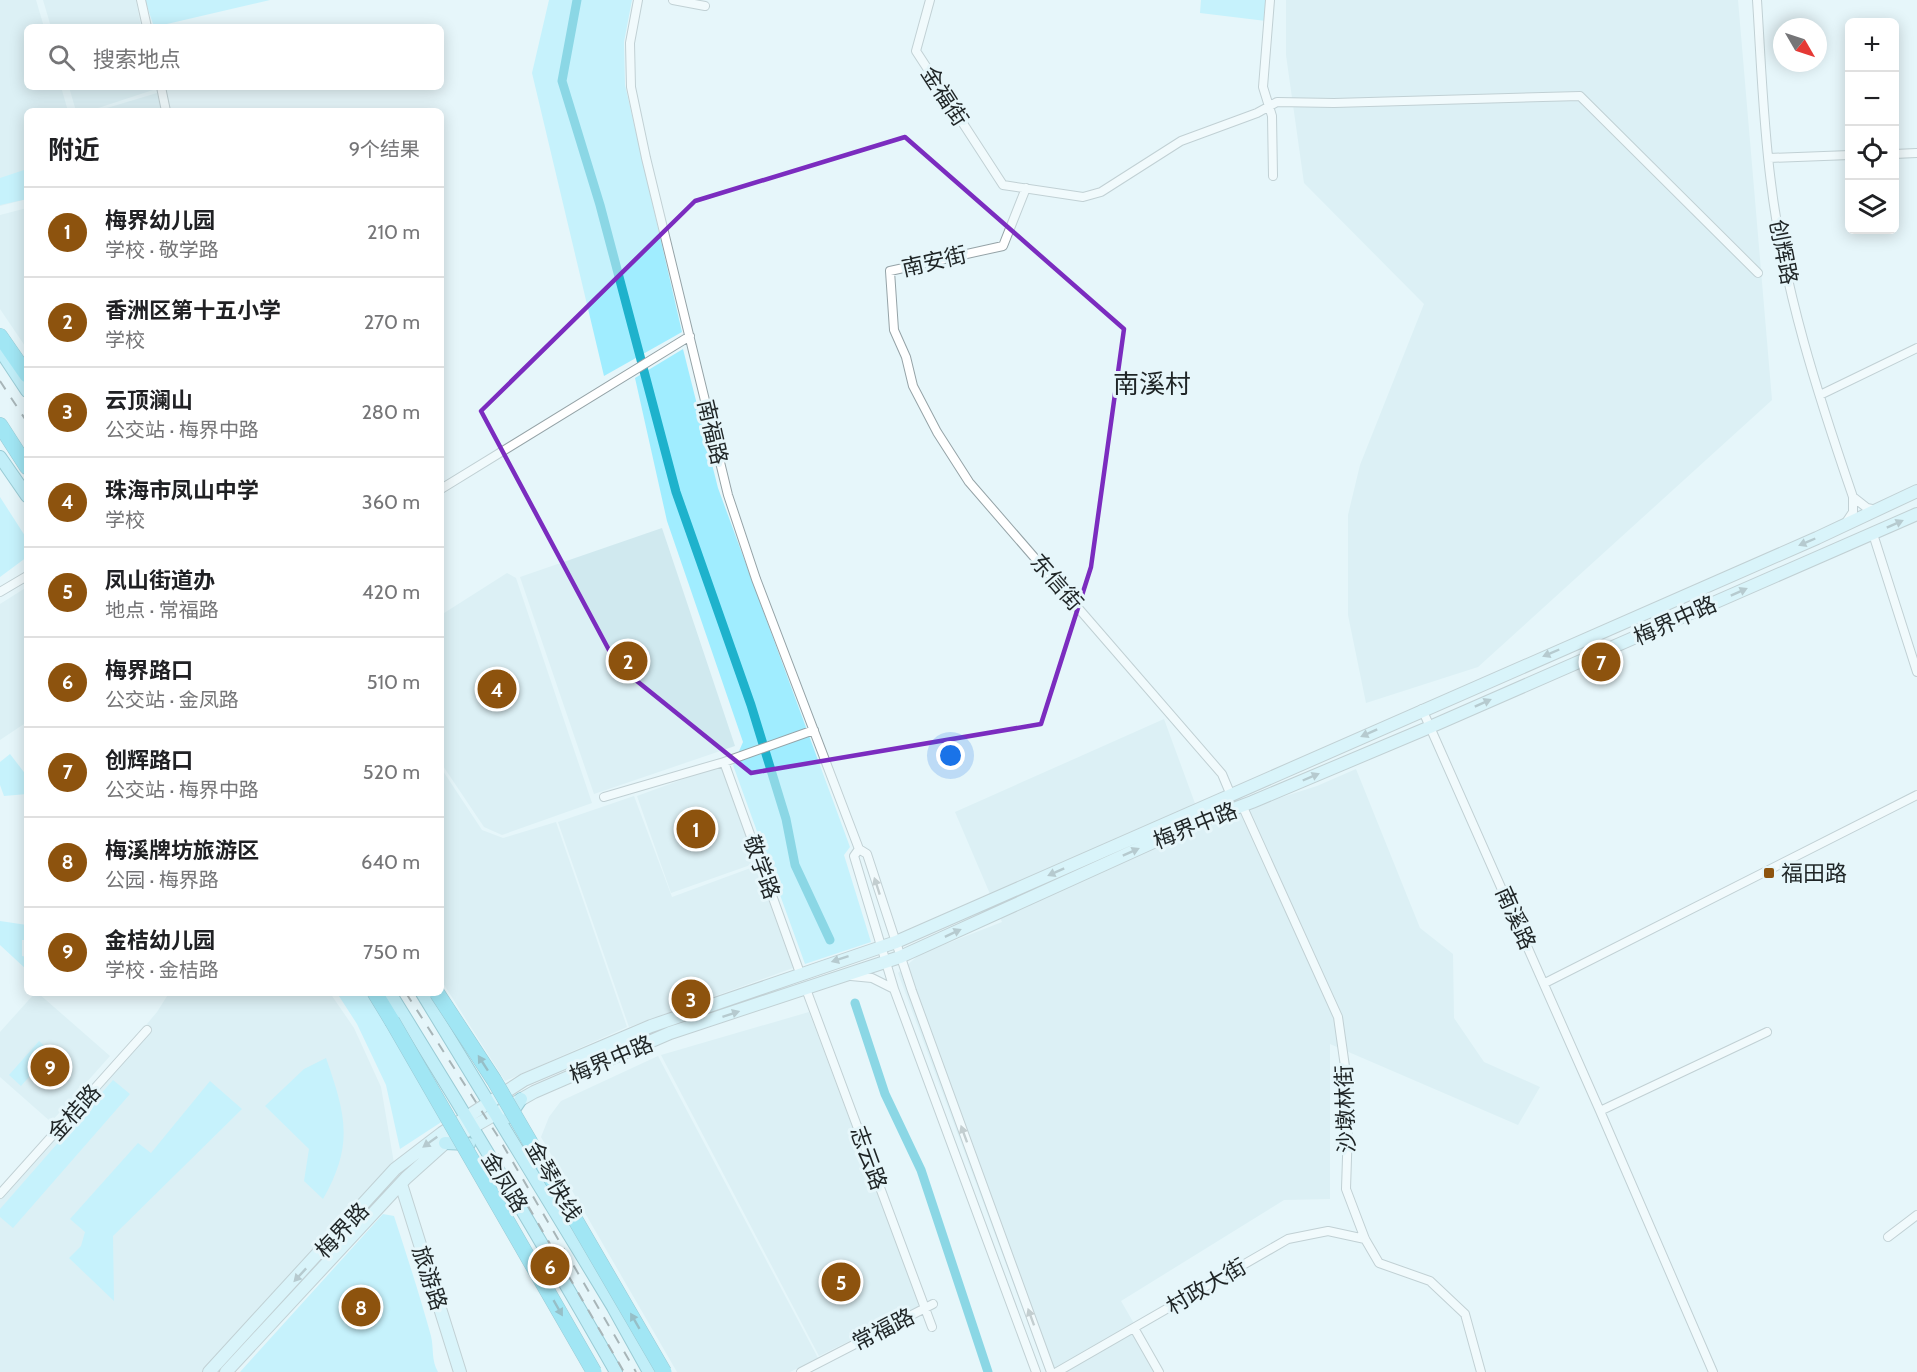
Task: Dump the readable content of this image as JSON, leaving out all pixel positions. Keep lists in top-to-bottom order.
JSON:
{
  "streets": {
    "highway": ["金琴快线"],
    "main road": [
      "梅界中路",
      "金凤路",
      "梅界路",
      "旅游路"
    ],
    "street": [
      "金福街",
      "创辉路",
      "南安街",
      "南福路",
      "东信街",
      "敬学路",
      "南溪路",
      "沙墩林街",
      "金桔路",
      "志云路",
      "村政大街",
      "常福路"
    ]
  },
  "crossings": [
    ["金福街", "南安街"],
    ["南安街", "东信街"],
    ["东信街", "梅界中路"],
    ["梅界中路", "敬学路"],
    ["梅界中路", "南溪路"],
    ["梅界中路", "沙墩林街"],
    ["梅界中路", "志云路"],
    ["梅界中路", "金凤路"],
    ["梅界中路", "梅界路"],
    ["梅界中路", "旅游路"],
    ["沙墩林街", "村政大街"],
    ["志云路", "常福路"],
    ["金凤路", "梅界路"]
  ],
  "one_way": ["梅界路"],
  "districts": ["南溪村"],
  "places": {
    "transit": ["福田路"]
  },
  "north": "bottom right",
  "page": {
    "map_buttons": ["+", "−"],
    "search": "搜索地点",
    "heading": ["附近", "9个结果"],
    "list": [
      {
        "mark": "1",
        "name": "梅界幼儿园",
        "note": "学校 · 敬学路",
        "value": "210 m"
      },
      {
        "mark": "2",
        "name": "香洲区第十五小学",
        "note": "学校",
        "value": "270 m"
      },
      {
        "mark": "3",
        "name": "云顶澜山",
        "note": "公交站 · 梅界中路",
        "value": "280 m"
      },
      {
        "mark": "4",
        "name": "珠海市凤山中学",
        "note": "学校",
        "value": "360 m"
      },
      {
        "mark": "5",
        "name": "凤山街道办",
        "note": "地点 · 常福路",
        "value": "420 m"
      },
      {
        "mark": "6",
        "name": "梅界路口",
        "note": "公交站 · 金凤路",
        "value": "510 m"
      },
      {
        "mark": "7",
        "name": "创辉路口",
        "note": "公交站 · 梅界中路",
        "value": "520 m"
      },
      {
        "mark": "8",
        "name": "梅溪牌坊旅游区",
        "note": "公园 · 梅界路",
        "value": "640 m"
      },
      {
        "mark": "9",
        "name": "金桔幼儿园",
        "note": "学校 · 金桔路",
        "value": "750 m"
      }
    ],
    "pins": [
      "2",
      "7",
      "4",
      "1",
      "3",
      "9",
      "6",
      "5",
      "8"
    ]
  }
}
